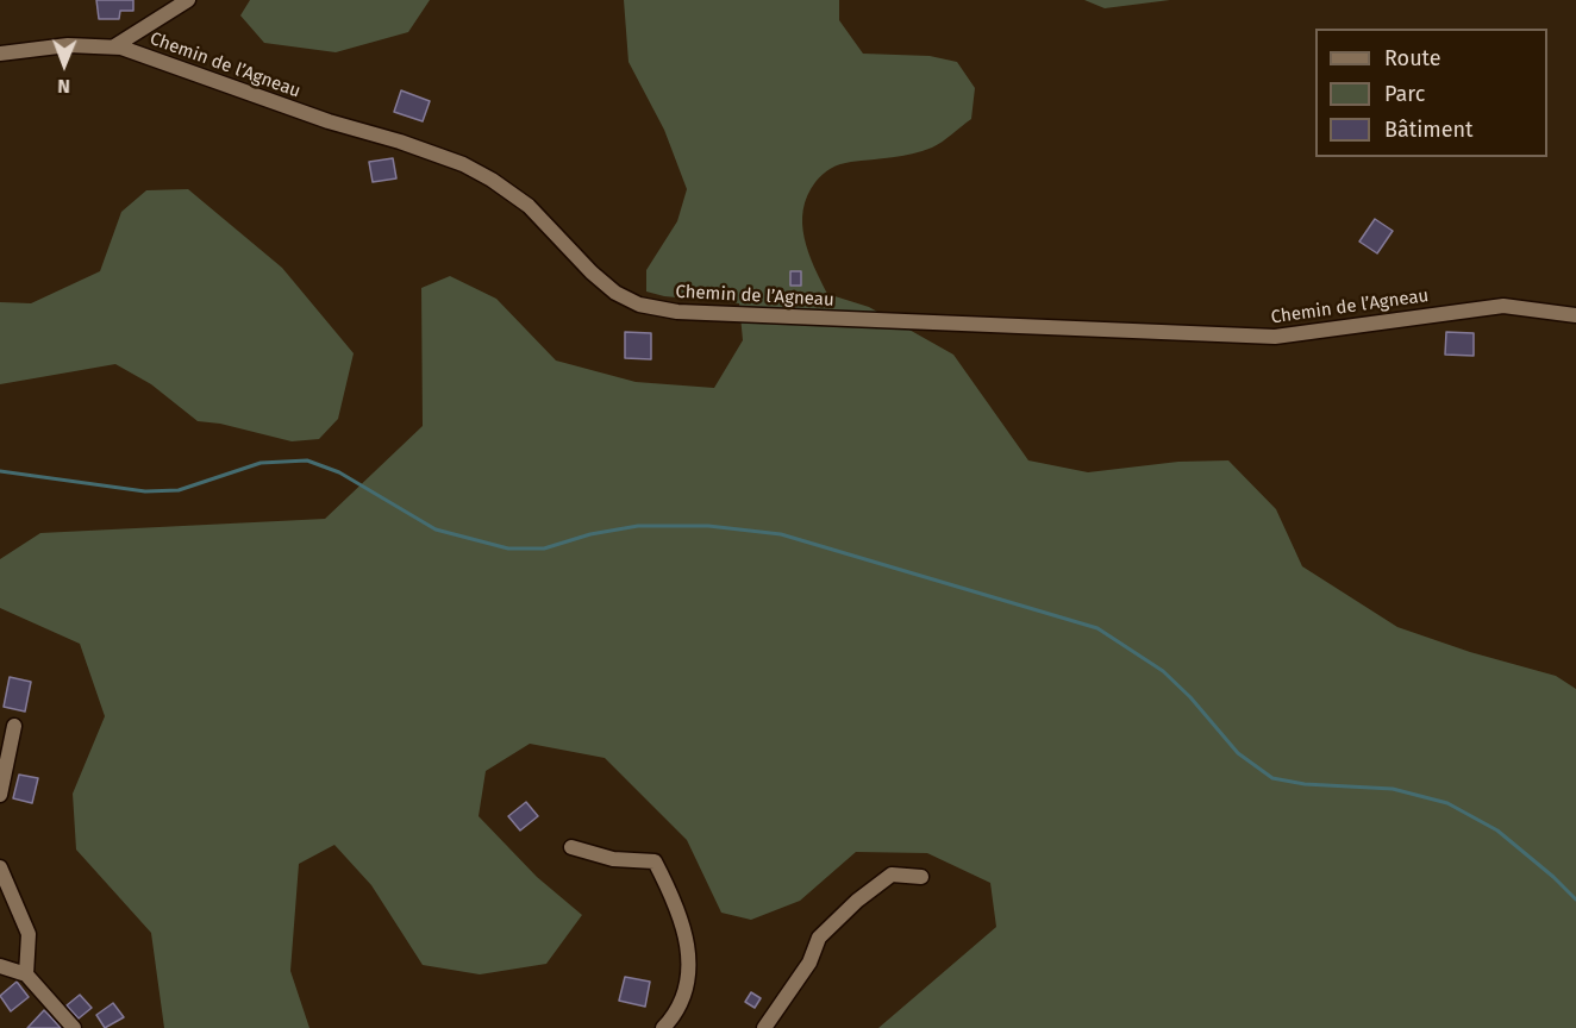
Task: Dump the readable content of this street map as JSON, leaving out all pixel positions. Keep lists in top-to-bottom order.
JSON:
{
  "streets": {
    "street": ["Chemin de l’Agneau"]
  },
  "legend": ["Route", "Parc", "Bâtiment"],
  "north": "bottom"
}
